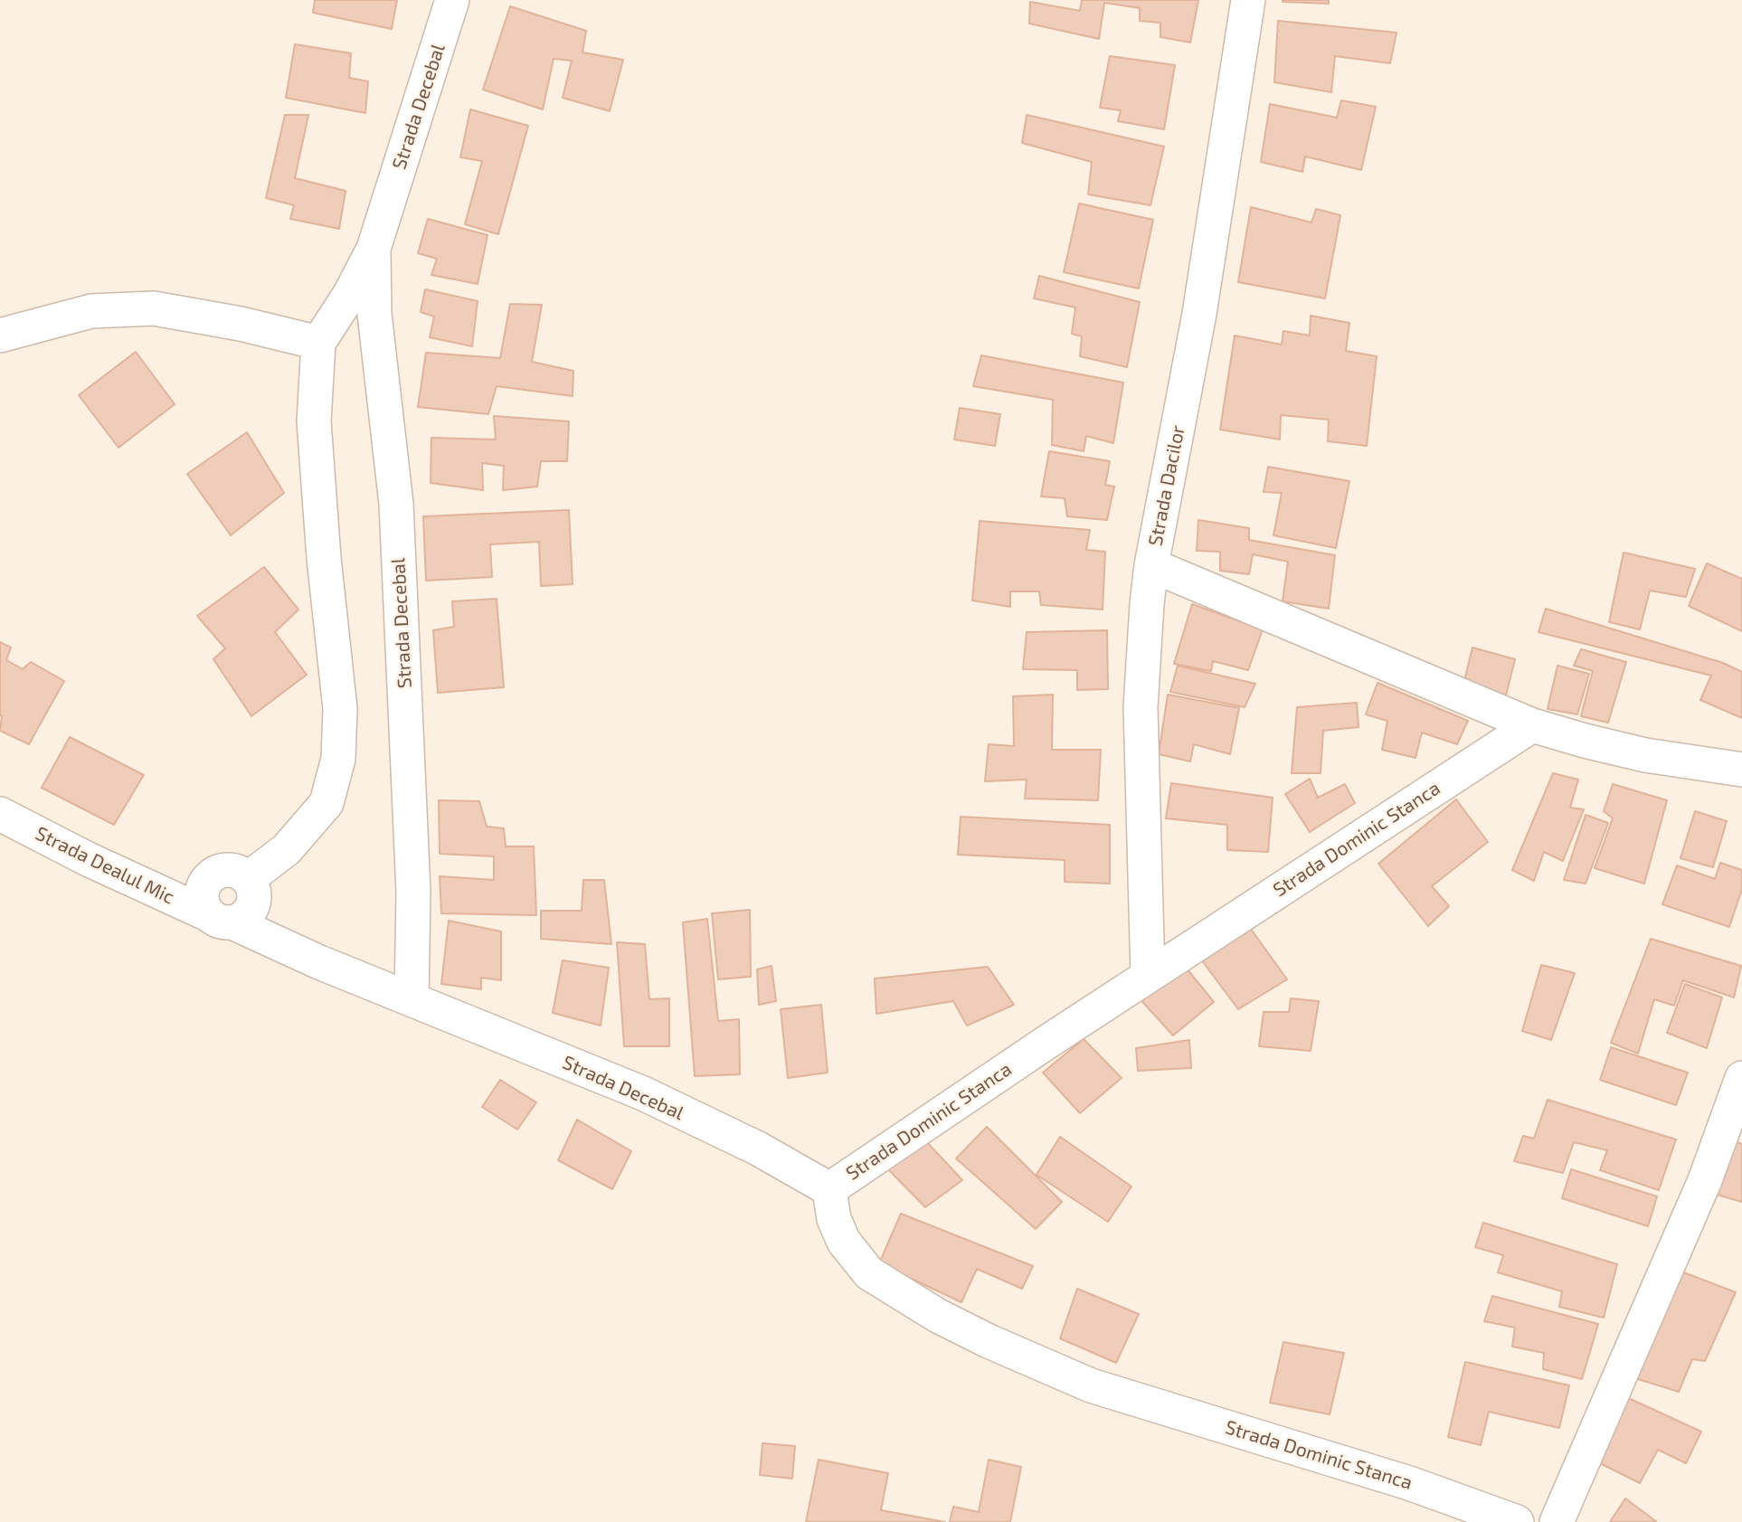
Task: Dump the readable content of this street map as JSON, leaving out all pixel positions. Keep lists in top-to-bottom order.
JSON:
{
  "streets": {
    "street": [
      "Strada Decebal",
      "Strada Dacilor",
      "Strada Dominic Stanca",
      "Strada Dealul Mic"
    ]
  },
  "crossings": [
    ["Strada Decebal", "Strada Dominic Stanca"],
    ["Strada Decebal", "Strada Dealul Mic"],
    ["Strada Dacilor", "Strada Dominic Stanca"]
  ]
}
